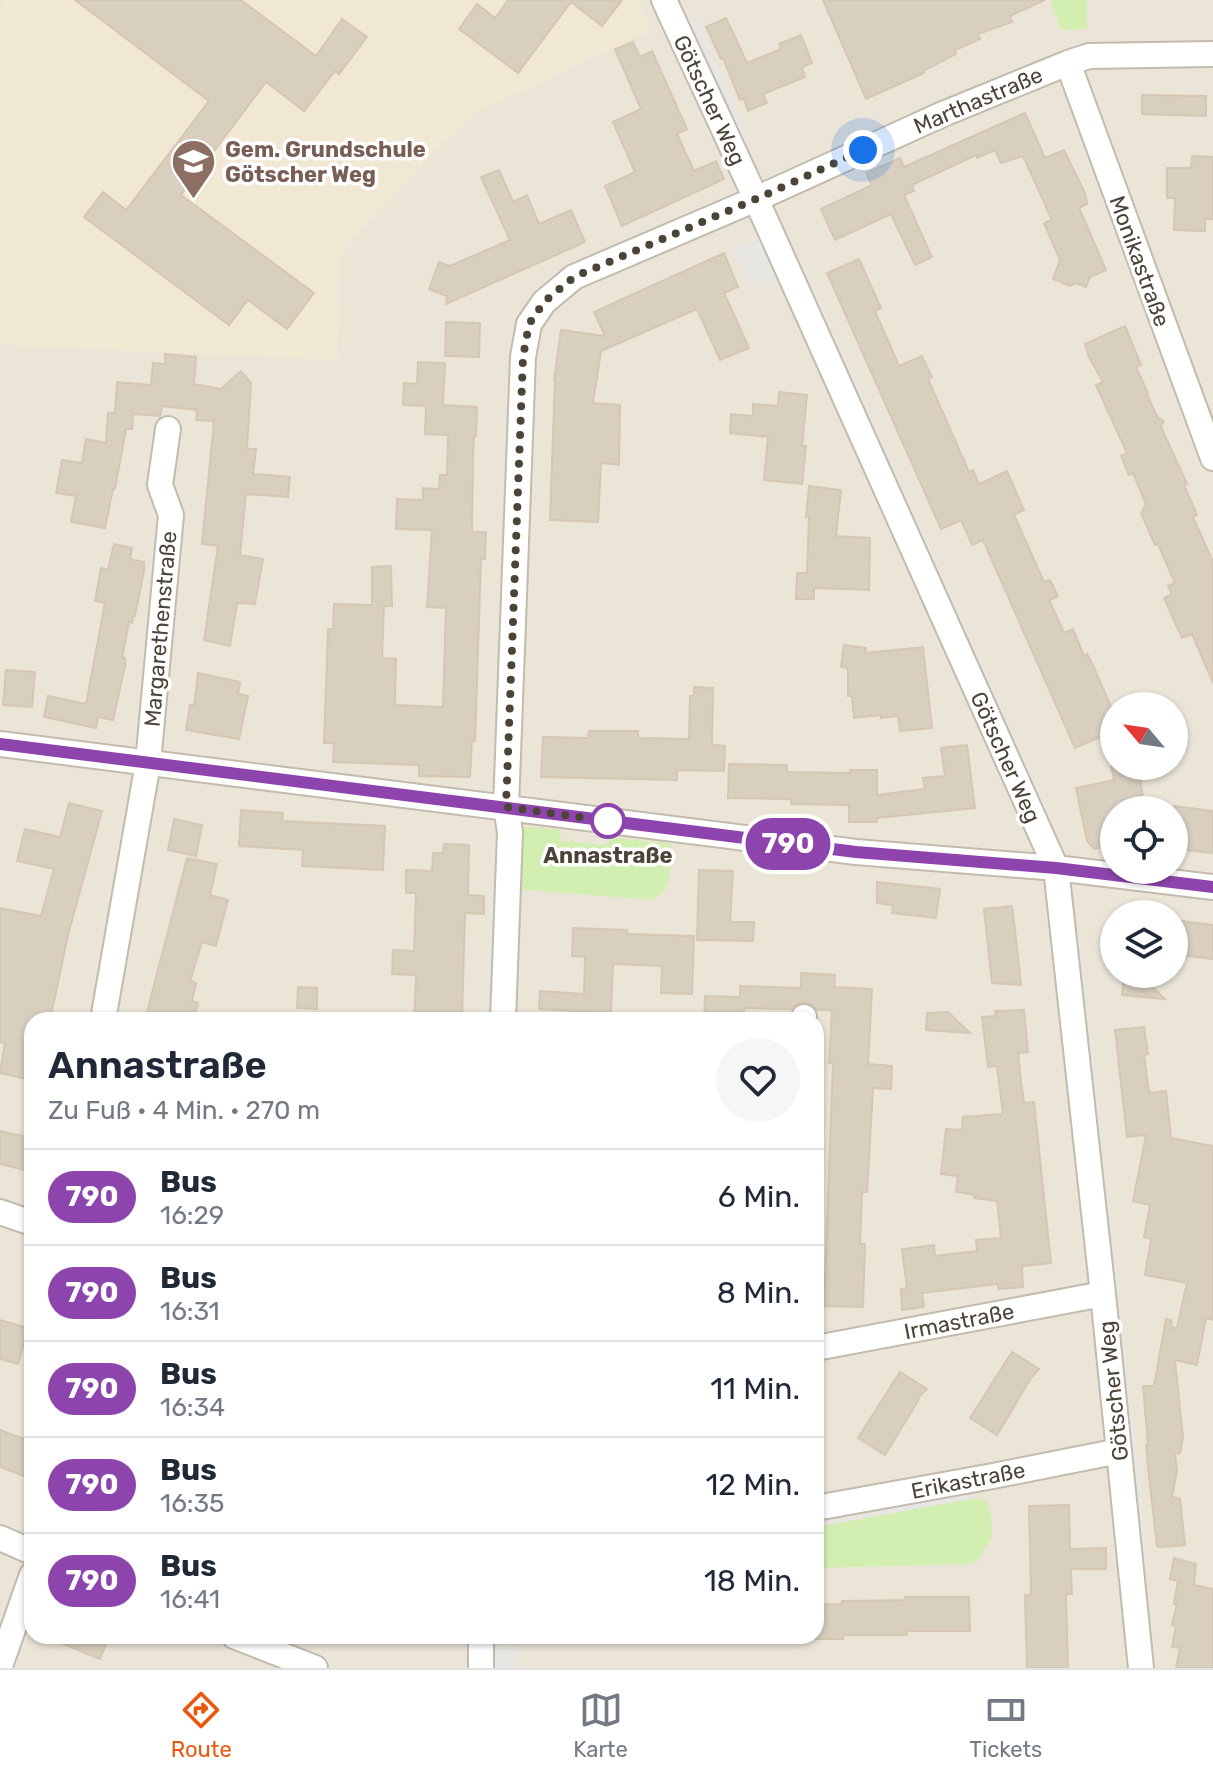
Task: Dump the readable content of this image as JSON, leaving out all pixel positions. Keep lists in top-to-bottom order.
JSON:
{
  "streets": {
    "street": [
      "Götscher Weg",
      "Marthastraße",
      "Monikastraße",
      "Margarethenstraße",
      "Irmastraße",
      "Erikastraße"
    ]
  },
  "crossings": [
    ["Götscher Weg", "Marthastraße"],
    ["Götscher Weg", "Irmastraße"],
    ["Götscher Weg", "Erikastraße"],
    ["Marthastraße", "Monikastraße"]
  ],
  "places": {
    "school or university": ["Gem. Grundschule Götscher Weg"],
    "other": ["Annastraße"]
  },
  "lines": ["bus line 790"],
  "north": "top left",
  "page": {
    "on_map": "790",
    "heading": ["Annastraße", "Zu Fuß · 4 Min. · 270 m"],
    "list": [
      {
        "mark": "790",
        "name": "Bus",
        "note": "16:29",
        "value": "6 Min."
      },
      {
        "mark": "790",
        "name": "Bus",
        "note": "16:31",
        "value": "8 Min."
      },
      {
        "mark": "790",
        "name": "Bus",
        "note": "16:34",
        "value": "11 Min."
      },
      {
        "mark": "790",
        "name": "Bus",
        "note": "16:35",
        "value": "12 Min."
      },
      {
        "mark": "790",
        "name": "Bus",
        "note": "16:41",
        "value": "18 Min."
      }
    ],
    "tabs": ["Route", "Karte", "Tickets"]
  }
}
